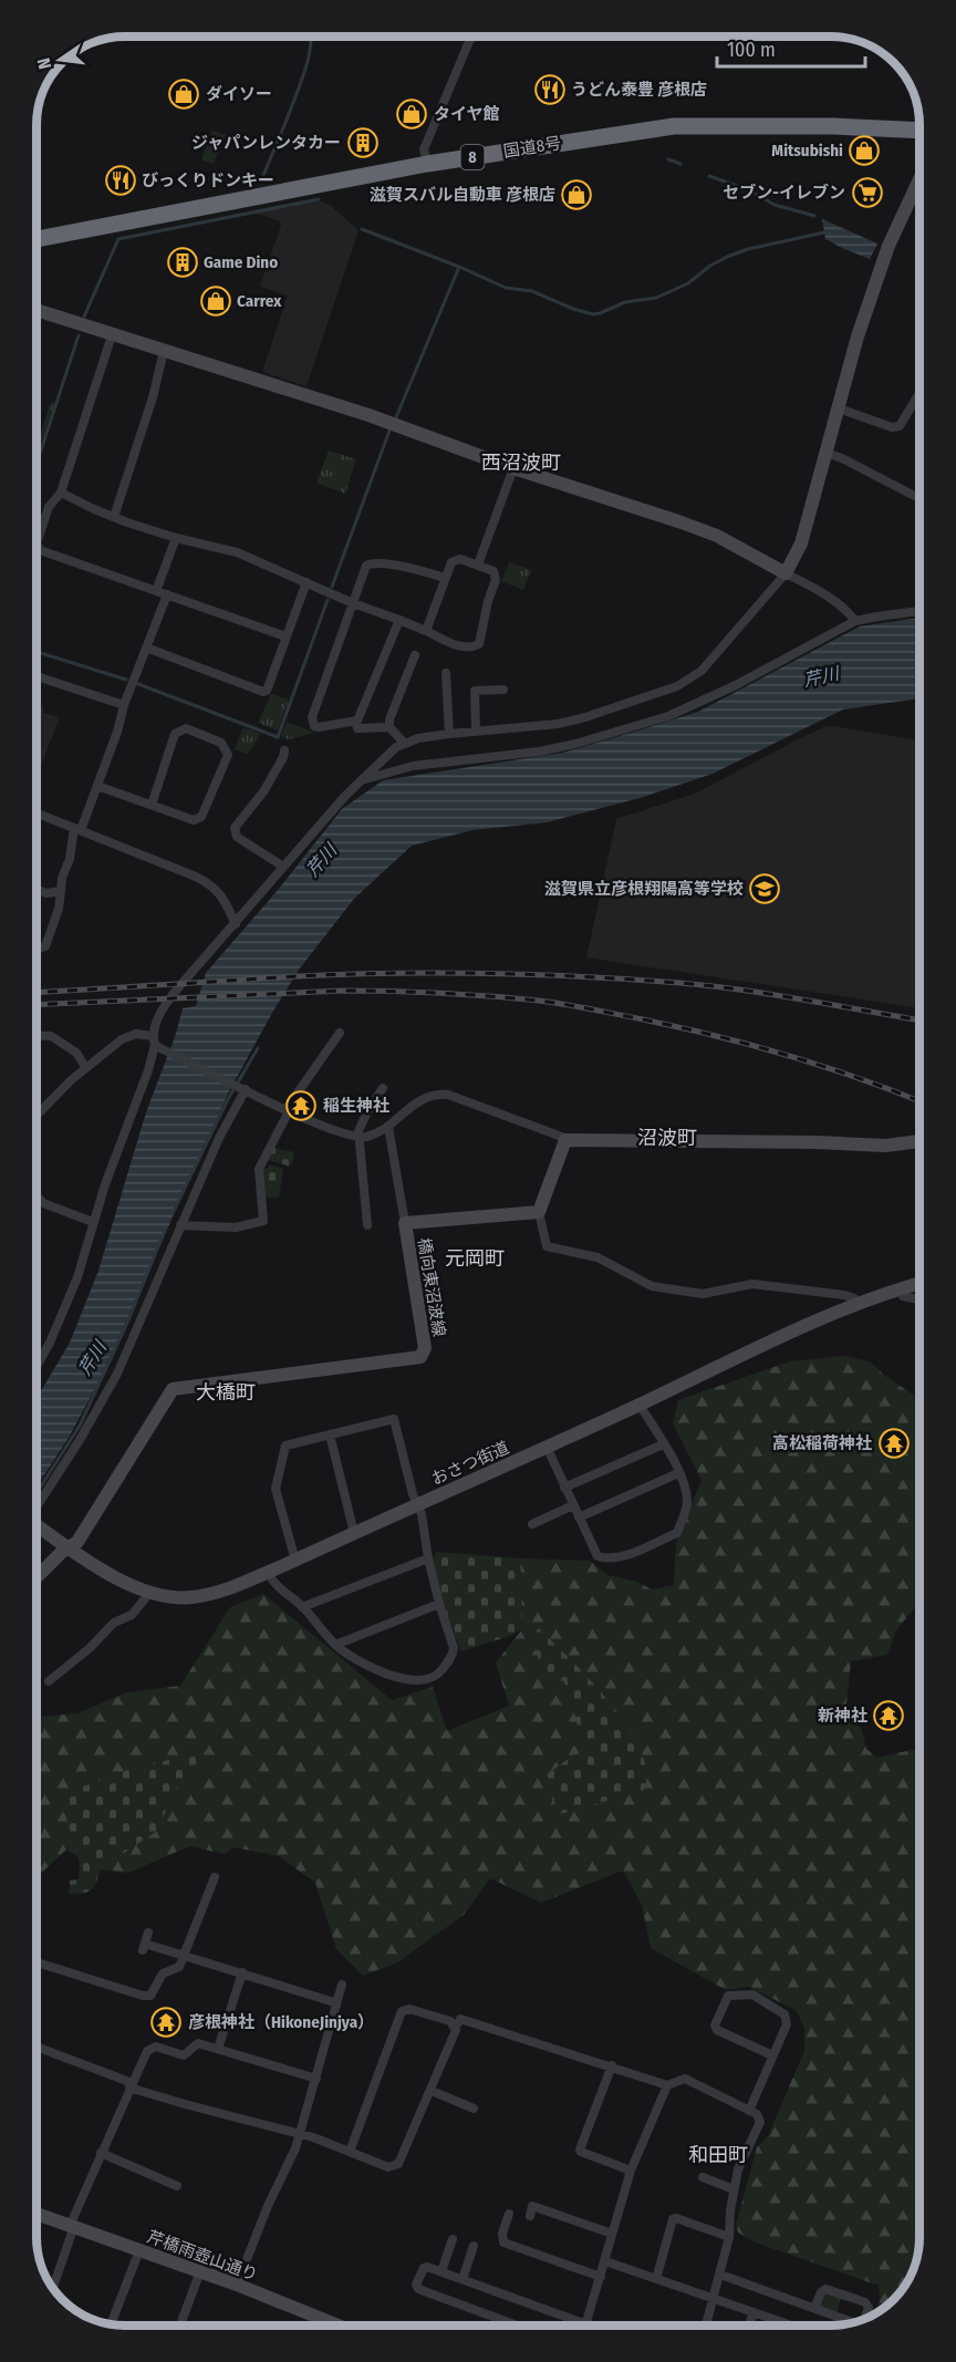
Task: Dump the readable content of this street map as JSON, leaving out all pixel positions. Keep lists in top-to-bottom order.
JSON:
{
  "streets": {
    "highway": ["国道8号", "8"],
    "street": ["橋向東沼波線", "おさつ街道", "芹橋雨壺山通り"]
  },
  "crossings": [
    ["橋向東沼波線", "おさつ街道"]
  ],
  "districts": [
    "西沼波町",
    "沼波町",
    "元岡町",
    "大橋町",
    "和田町"
  ],
  "water": ["芹川"],
  "places": {
    "restaurant": ["うどん泰豊 彦根店", "びっくりドンキー"],
    "shop": [
      "ダイソー",
      "タイヤ館",
      "Mitsubishi",
      "滋賀スバル自動車 彦根店",
      "Carrex"
    ],
    "building": ["ジャパンレンタカー", "Game Dino"],
    "supermarket": ["セブン-イレブン"],
    "school or university": ["滋賀県立彦根翔陽高等学校"],
    "temple": [
      "稲生神社",
      "高松稲荷神社",
      "新神社",
      "彦根神社（HikoneJinjya）"
    ]
  },
  "scale_bar": "100 m",
  "north": "left"
}
